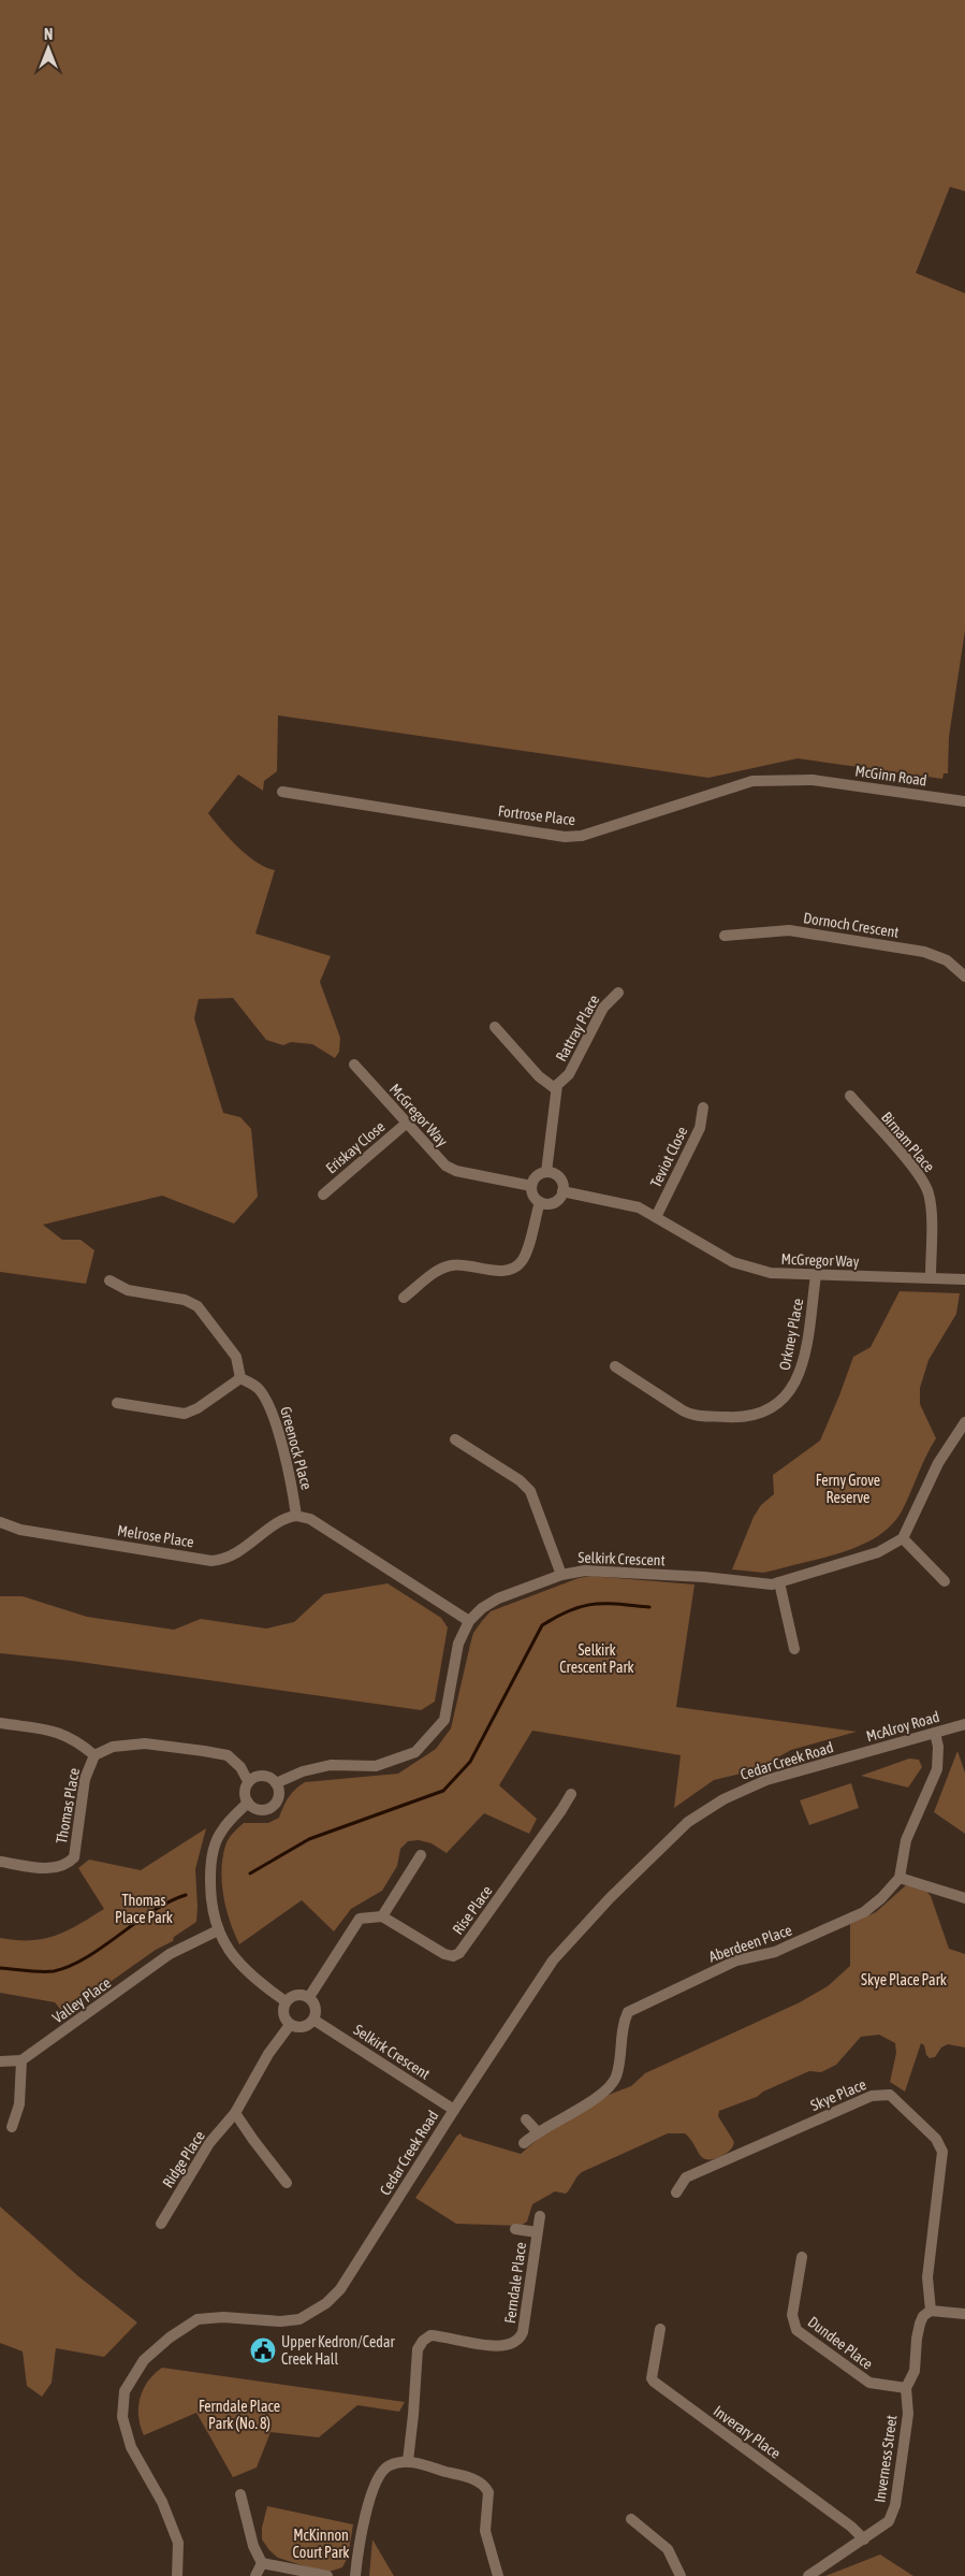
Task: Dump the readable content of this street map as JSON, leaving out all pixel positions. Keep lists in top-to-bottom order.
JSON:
{
  "streets": {
    "street": [
      "McGinn Road",
      "Fortrose Place",
      "Dornoch Crescent",
      "Rattray Place",
      "McGregor Way",
      "Birnam Place",
      "Eriskay Close",
      "Teviot Close",
      "Orkney Place",
      "Greenock Place",
      "Melrose Place",
      "Selkirk Crescent",
      "McAlroy Road",
      "Cedar Creek Road",
      "Thomas Place",
      "Rise Place",
      "Aberdeen Place",
      "Valley Place",
      "Skye Place",
      "Ridge Place",
      "Ferndale Place",
      "Dundee Place",
      "Inverary Place",
      "Inverness Street"
    ]
  },
  "crossings": [
    ["McGinn Road", "Fortrose Place"],
    ["McGregor Way", "Birnam Place"],
    ["McGregor Way", "Eriskay Close"],
    ["McGregor Way", "Teviot Close"],
    ["McGregor Way", "Orkney Place"],
    ["Greenock Place", "Melrose Place"],
    ["Selkirk Crescent", "Cedar Creek Road"],
    ["Selkirk Crescent", "Thomas Place"],
    ["Selkirk Crescent", "Ridge Place"],
    ["McAlroy Road", "Cedar Creek Road"],
    ["Skye Place", "Inverness Street"],
    ["Dundee Place", "Inverness Street"],
    ["Inverary Place", "Inverness Street"]
  ],
  "parks": [
    "Ferny Grove Reserve",
    "Selkirk Crescent Park",
    "Thomas Place Park",
    "Skye Place Park",
    "Ferndale Place Park (No. 8)",
    "McKinnon Court Park"
  ],
  "places": {
    "public building": ["Upper Kedron/Cedar Creek Hall"]
  },
  "north": "top"
}
